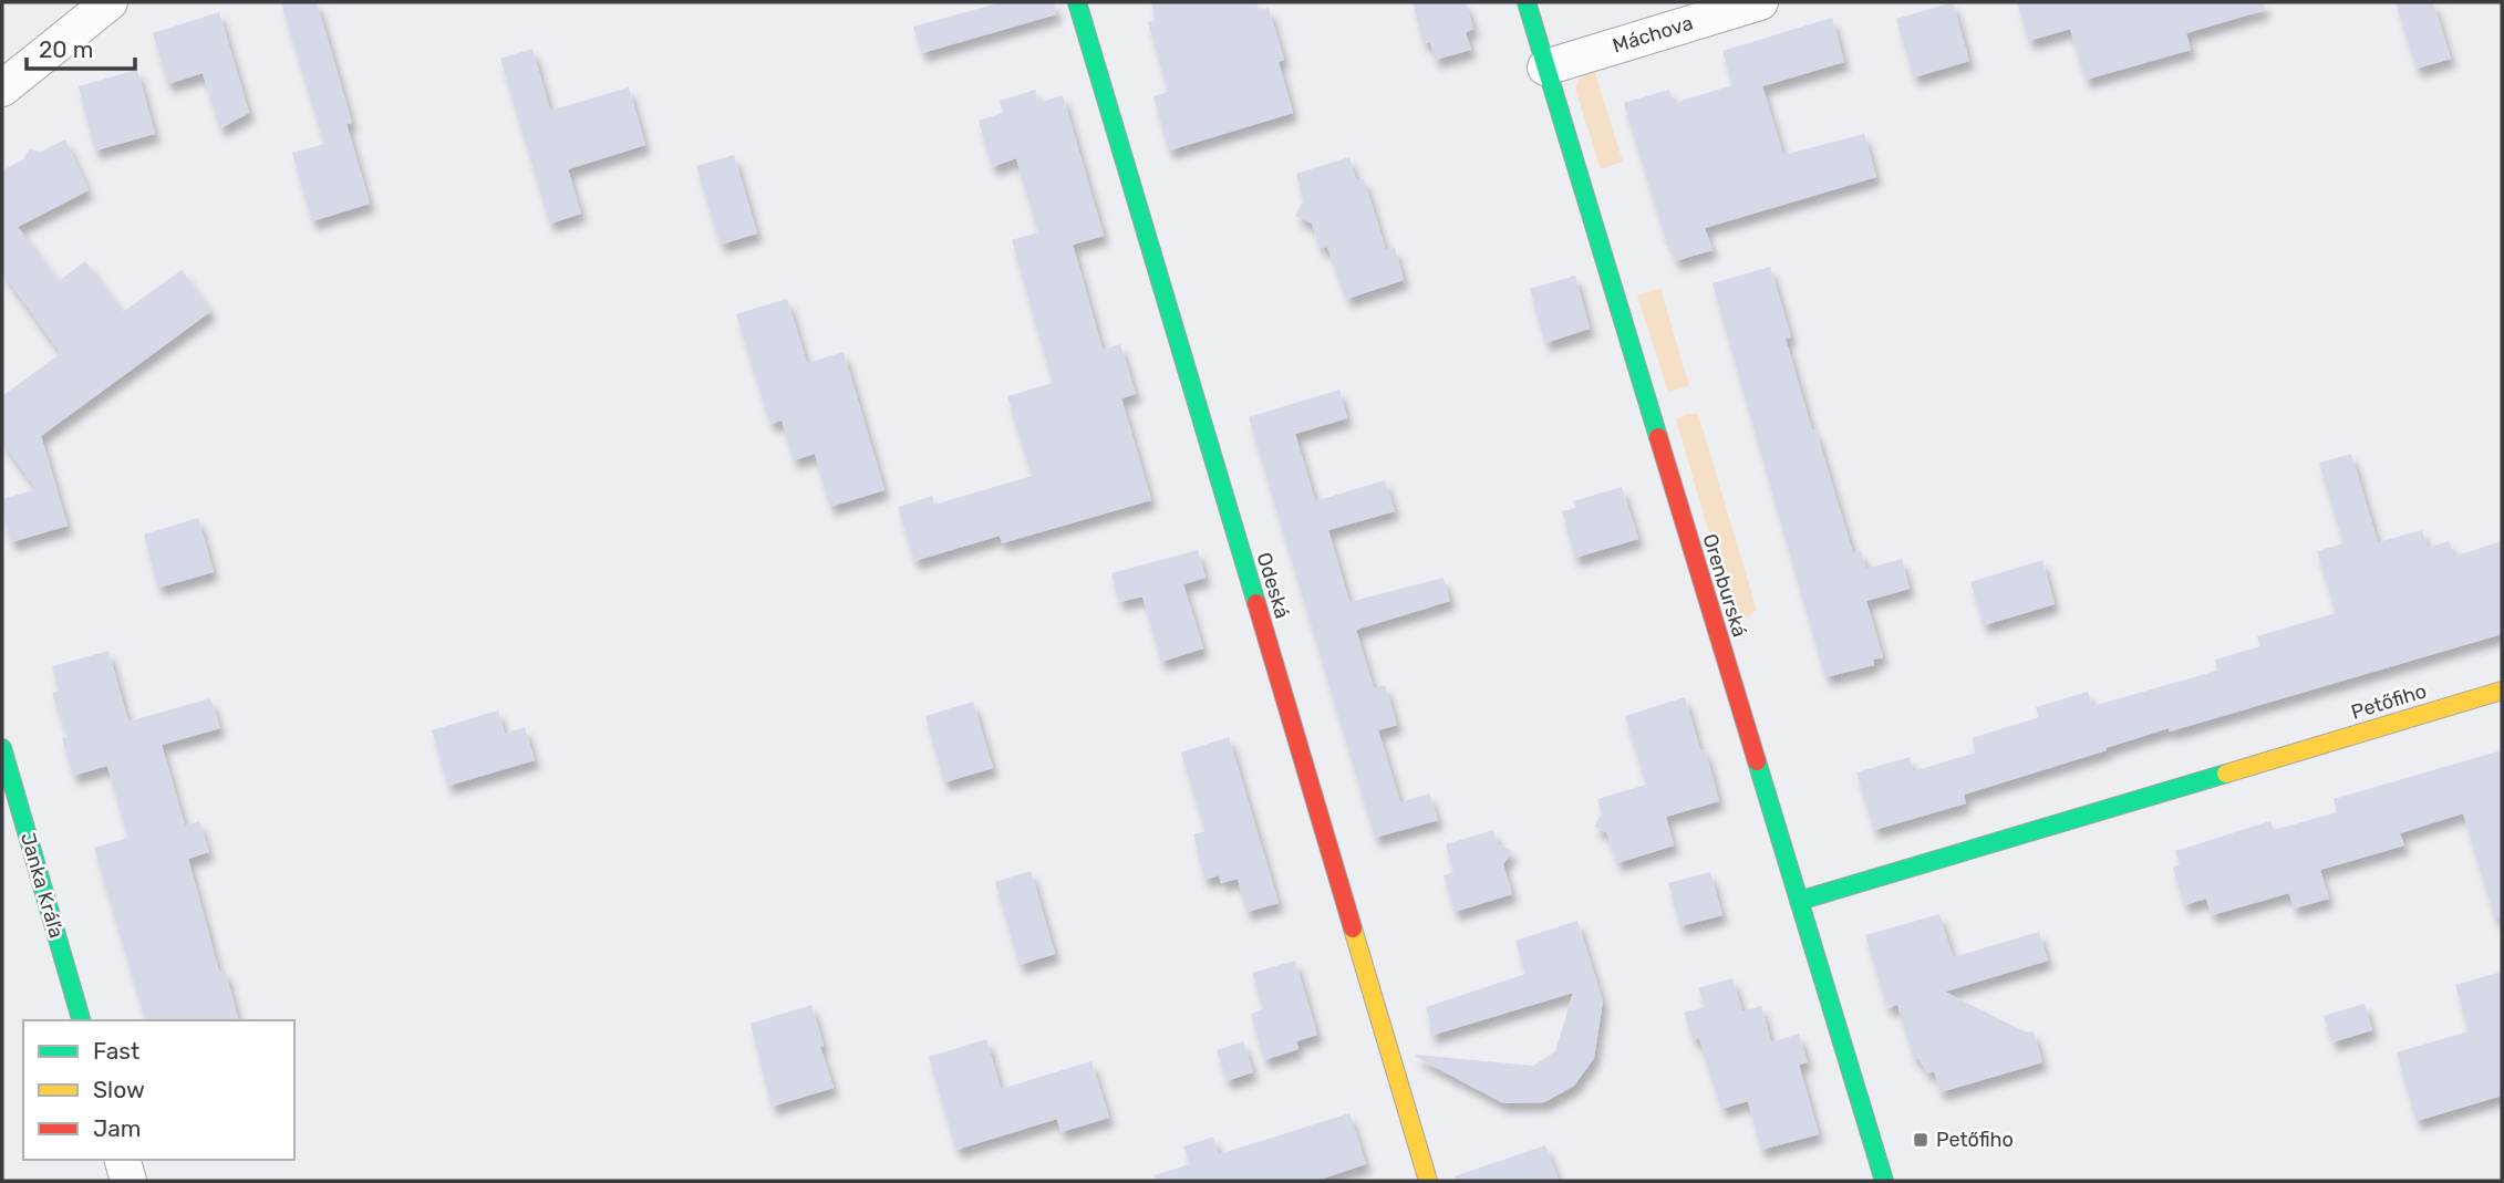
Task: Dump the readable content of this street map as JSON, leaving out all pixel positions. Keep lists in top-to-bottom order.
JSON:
{
  "streets": {
    "street": [
      "Máchova",
      "Odeská",
      "Orenburská",
      "Petőfiho",
      "Janka Kráľa"
    ]
  },
  "crossings": [
    ["Máchova", "Orenburská"],
    ["Orenburská", "Petőfiho"]
  ],
  "places": {
    "transit": ["Petőfiho"]
  },
  "legend": ["Fast", "Slow", "Jam"],
  "scale_bar": "20 m"
}
